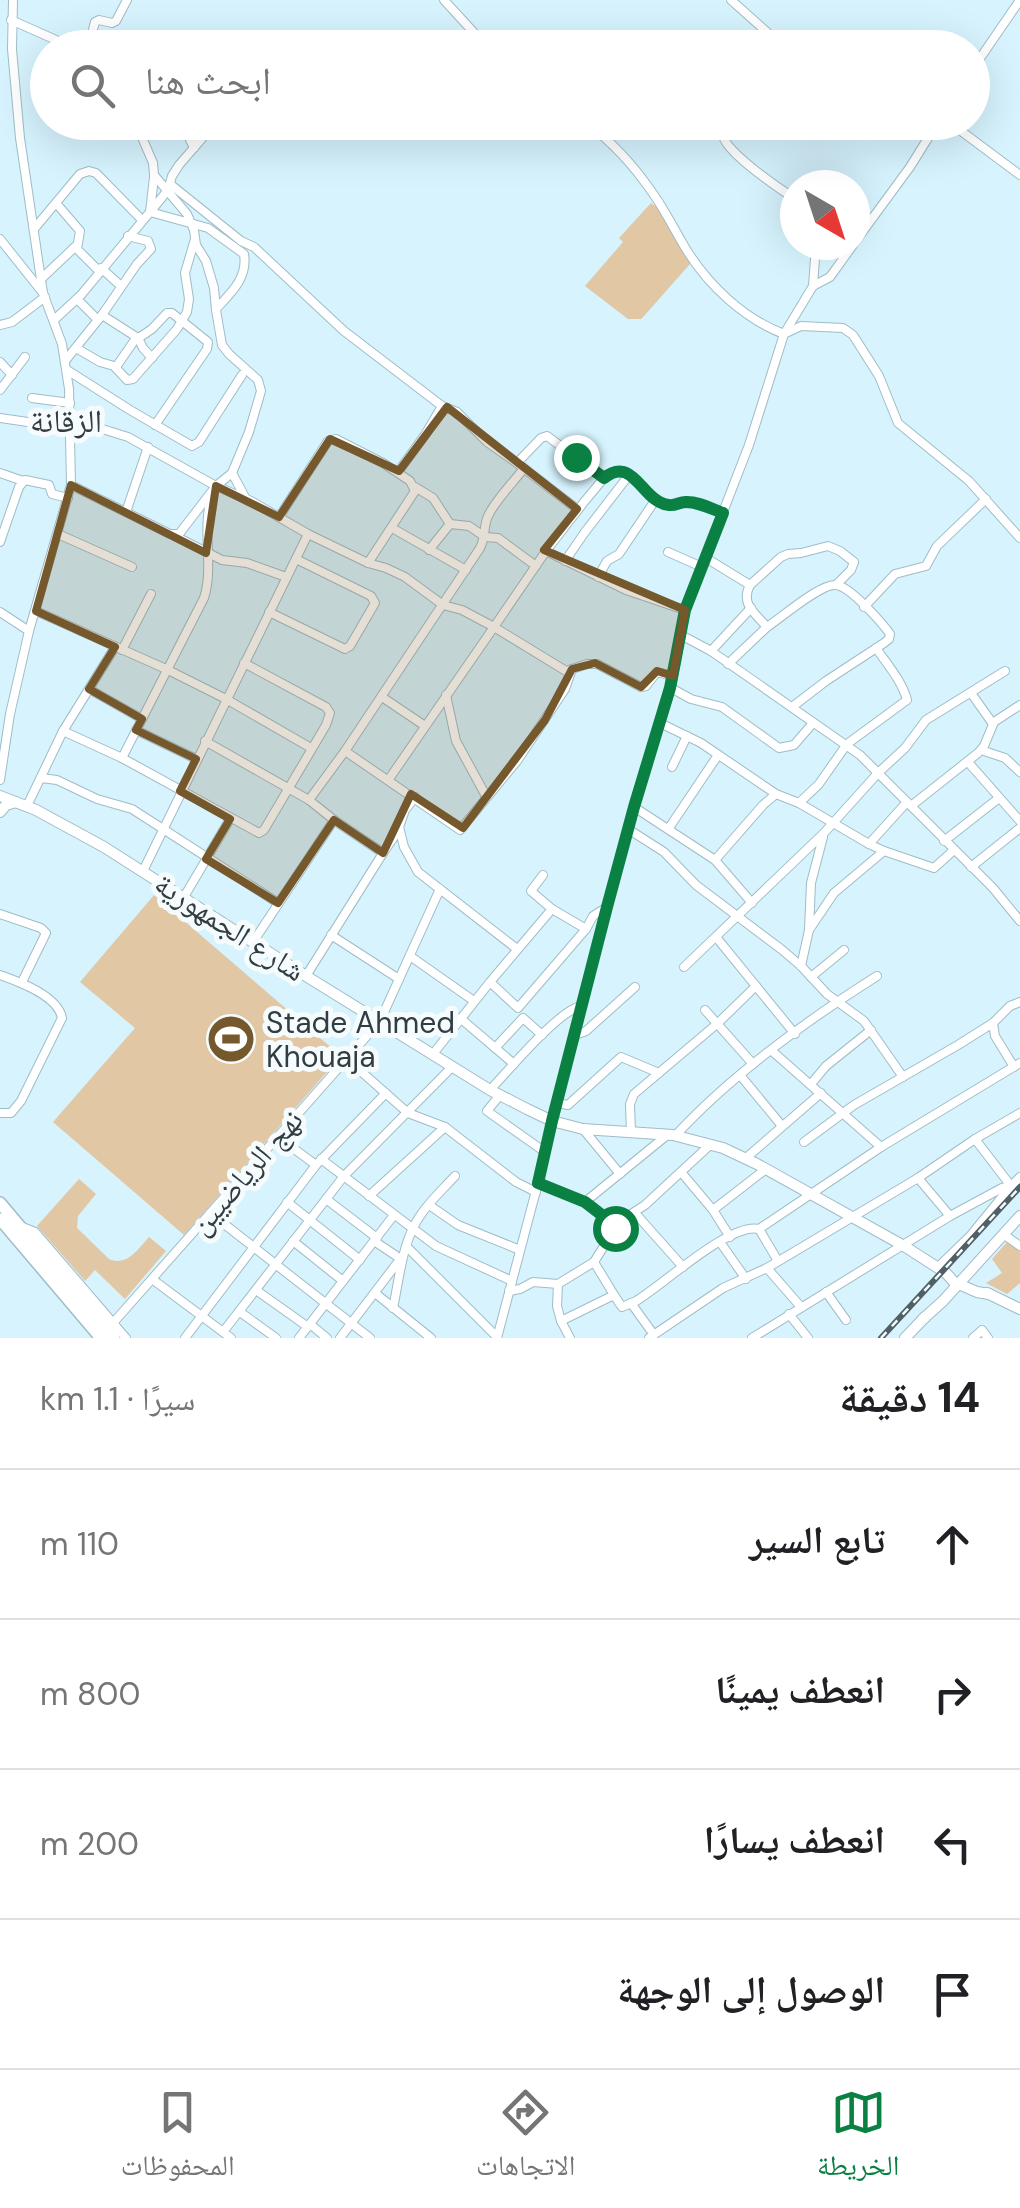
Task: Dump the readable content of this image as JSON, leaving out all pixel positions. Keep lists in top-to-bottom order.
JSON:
{
  "streets": {
    "main road": ["شارع الجمهورية"],
    "street": ["نهج الرياضيين"]
  },
  "crossings": [
    ["شارع الجمهورية", "نهج الرياضيين"]
  ],
  "districts": ["الزقانة"],
  "places": {
    "sports": ["Stade Ahmed Khouaja"]
  },
  "north": "bottom right",
  "page": {
    "search": "ابحث هنا",
    "heading": ["14 دقيقة", "سيرًا · 1.1 km"],
    "list": [
      ["تابع السير", "110 m"],
      ["انعطف يمينًا", "800 m"],
      ["انعطف يسارًا", "200 m"],
      "الوصول إلى الوجهة"
    ],
    "nav": ["الخريطة", "الاتجاهات", "المحفوظات"]
  }
}
